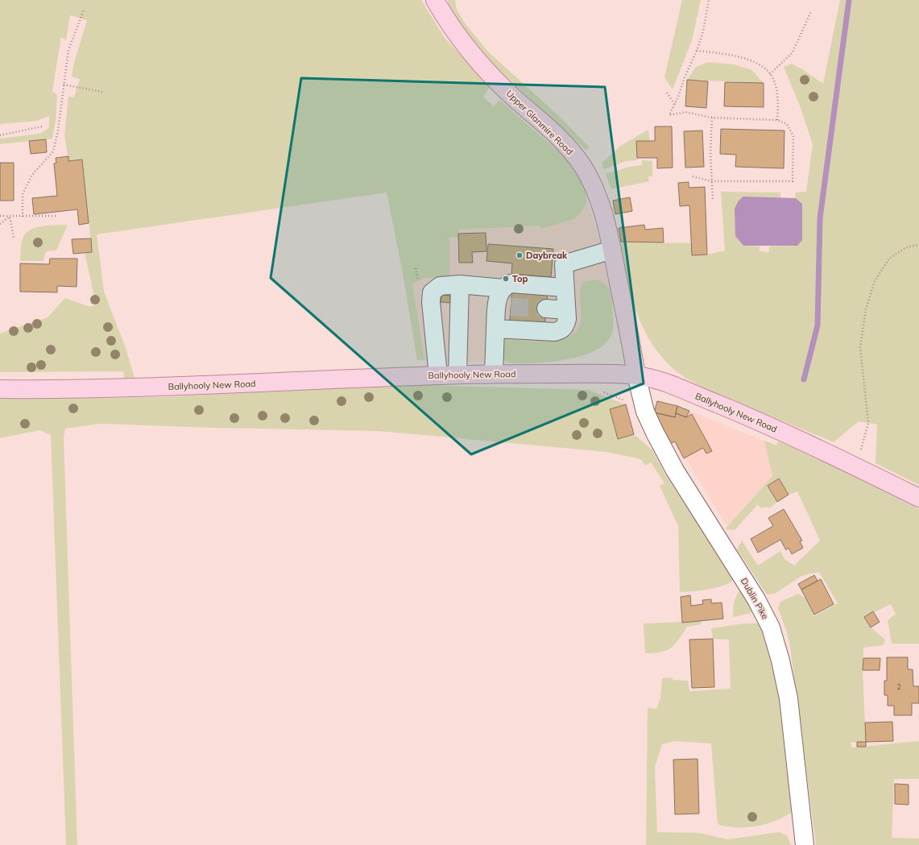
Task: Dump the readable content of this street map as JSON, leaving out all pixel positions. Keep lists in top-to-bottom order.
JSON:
{
  "streets": {
    "main road": ["Upper Glanmire Road", "Ballyhooly New Road"],
    "street": ["Dublin Pike"]
  },
  "crossings": [
    ["Upper Glanmire Road", "Ballyhooly New Road"],
    ["Upper Glanmire Road", "Dublin Pike"],
    ["Ballyhooly New Road", "Dublin Pike"]
  ],
  "places": ["Daybreak", "Top"],
  "house_numbers": ["2"]
}
